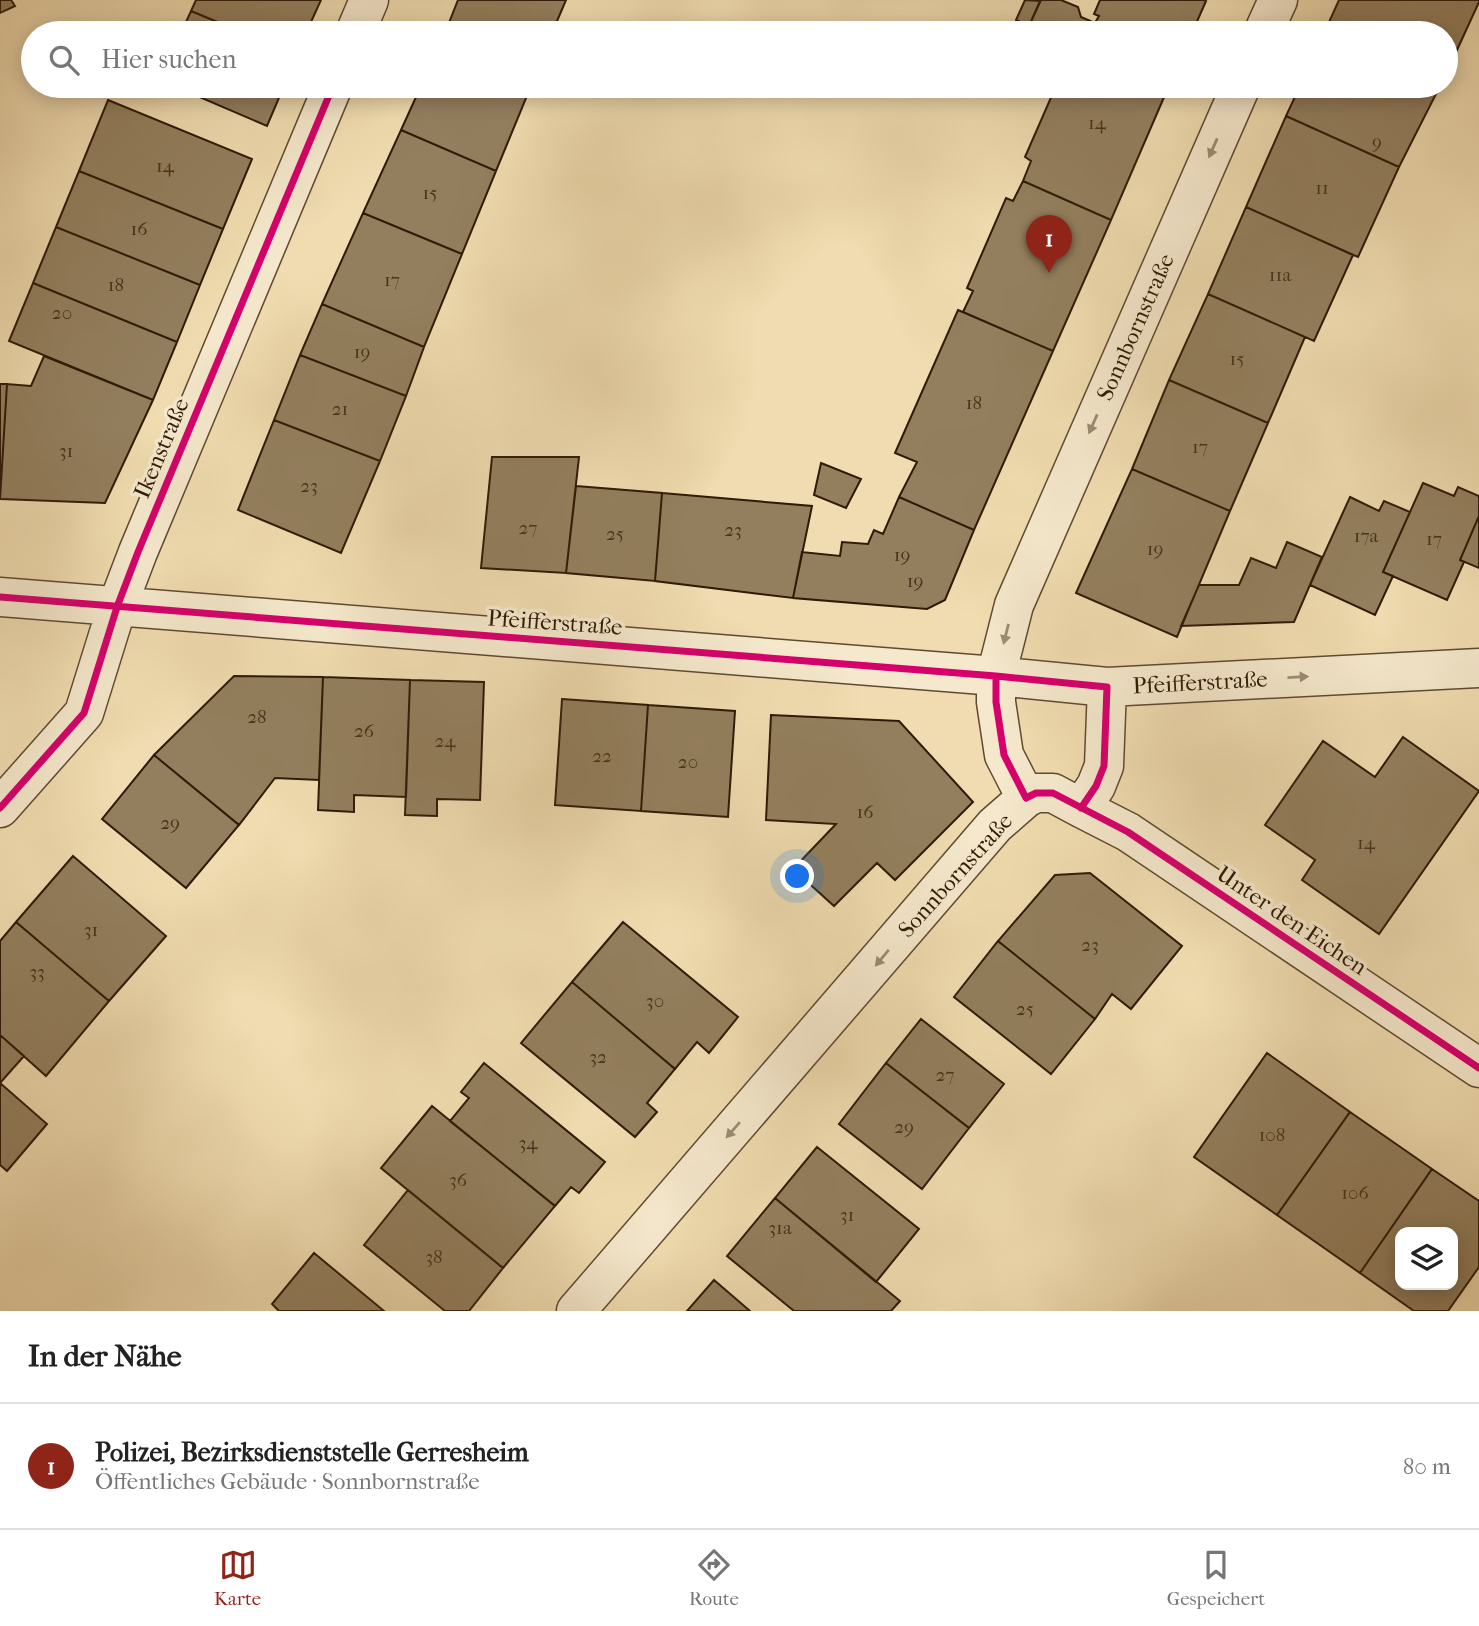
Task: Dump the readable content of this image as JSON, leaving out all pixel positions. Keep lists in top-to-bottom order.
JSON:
{
  "streets": {
    "street": [
      "Sonnbornstraße",
      "Ikenstraße",
      "Pfeifferstraße",
      "Unter den Eichen"
    ]
  },
  "crossings": [
    ["Sonnbornstraße", "Pfeifferstraße"],
    ["Sonnbornstraße", "Unter den Eichen"],
    ["Ikenstraße", "Pfeifferstraße"]
  ],
  "one_way": ["Sonnbornstraße"],
  "house_numbers": [
    "14",
    "9",
    "14",
    "11",
    "15",
    "16",
    "11a",
    "17",
    "18",
    "20",
    "19",
    "15",
    "18",
    "21",
    "17",
    "31",
    "23",
    "27",
    "23",
    "25",
    "17a",
    "17",
    "19",
    "19",
    "19",
    "28",
    "26",
    "24",
    "22",
    "20",
    "16",
    "29",
    "14",
    "31",
    "23",
    "33",
    "30",
    "25",
    "32",
    "27",
    "29",
    "108",
    "34",
    "36",
    "106",
    "31",
    "31a",
    "38"
  ],
  "page": {
    "search": "Hier suchen",
    "pins": "1",
    "heading": "In der Nähe",
    "list": [
      {
        "mark": "1",
        "name": "Polizei, Bezirksdienststelle Gerresheim",
        "note": "Öffentliches Gebäude · Sonnbornstraße",
        "value": "80 m"
      }
    ],
    "nav": ["Karte", "Route", "Gespeichert"]
  }
}
